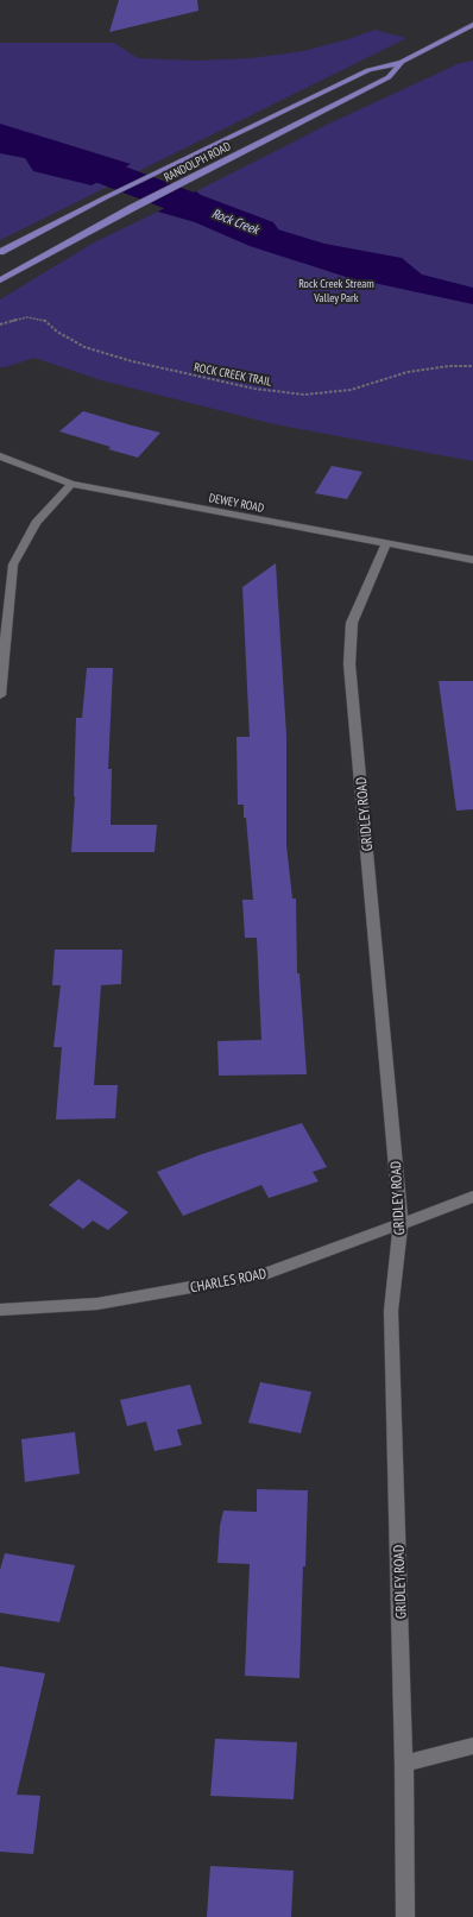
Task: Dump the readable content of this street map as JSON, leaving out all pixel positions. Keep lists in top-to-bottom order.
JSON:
{
  "streets": {
    "main road": ["RANDOLPH ROAD"],
    "street": ["DEWEY ROAD", "GRIDLEY ROAD", "CHARLES ROAD"],
    "path": ["ROCK CREEK TRAIL"]
  },
  "crossings": [
    ["DEWEY ROAD", "GRIDLEY ROAD"],
    ["GRIDLEY ROAD", "CHARLES ROAD"]
  ],
  "water": ["Rock Creek"],
  "parks": ["Rock Creek Stream Valley Park"]
}
